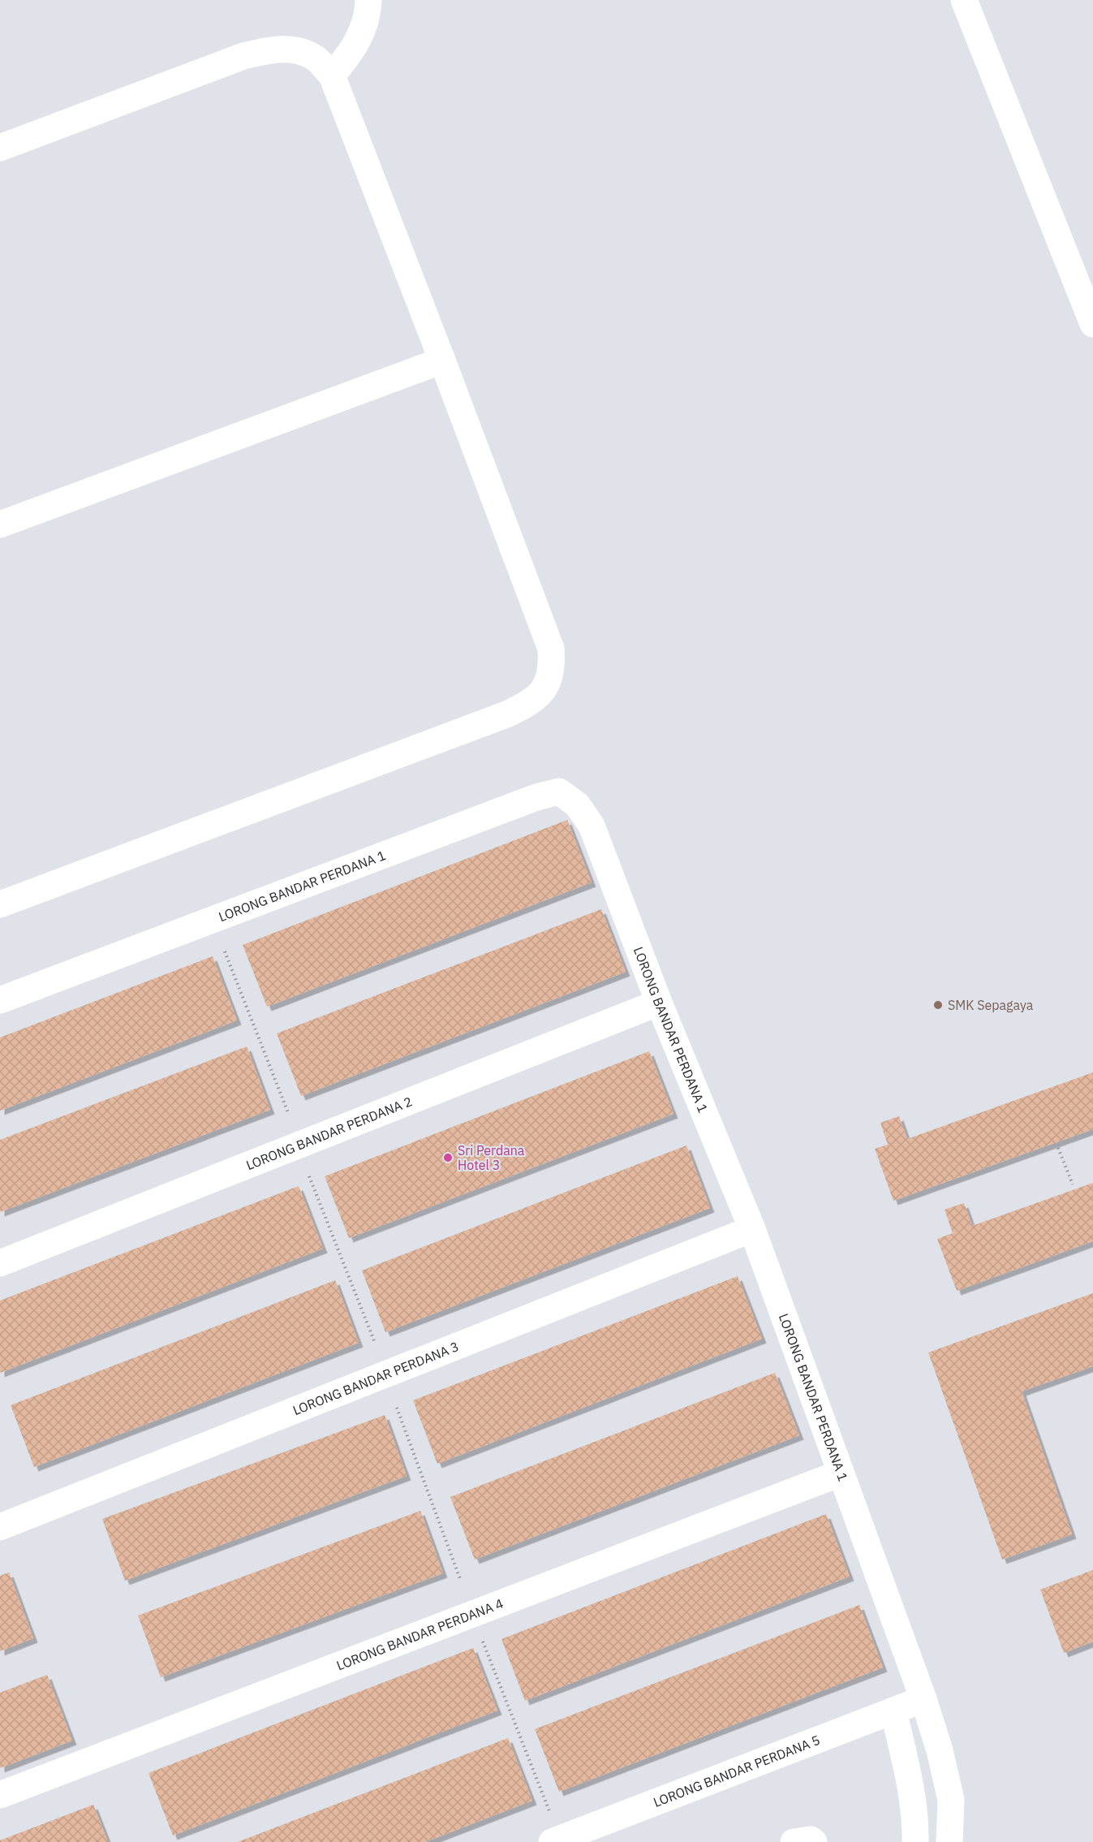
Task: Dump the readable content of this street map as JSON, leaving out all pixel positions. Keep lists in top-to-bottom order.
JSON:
{
  "streets": {
    "street": [
      "LORONG BANDAR PERDANA 1",
      "LORONG BANDAR PERDANA 2",
      "LORONG BANDAR PERDANA 3",
      "LORONG BANDAR PERDANA 4",
      "LORONG BANDAR PERDANA 5"
    ]
  },
  "crossings": [
    ["LORONG BANDAR PERDANA 1", "LORONG BANDAR PERDANA 2"],
    ["LORONG BANDAR PERDANA 1", "LORONG BANDAR PERDANA 3"],
    ["LORONG BANDAR PERDANA 1", "LORONG BANDAR PERDANA 4"],
    ["LORONG BANDAR PERDANA 1", "LORONG BANDAR PERDANA 5"]
  ],
  "places": ["SMK Sepagaya", "Sri Perdana Hotel 3"]
}
